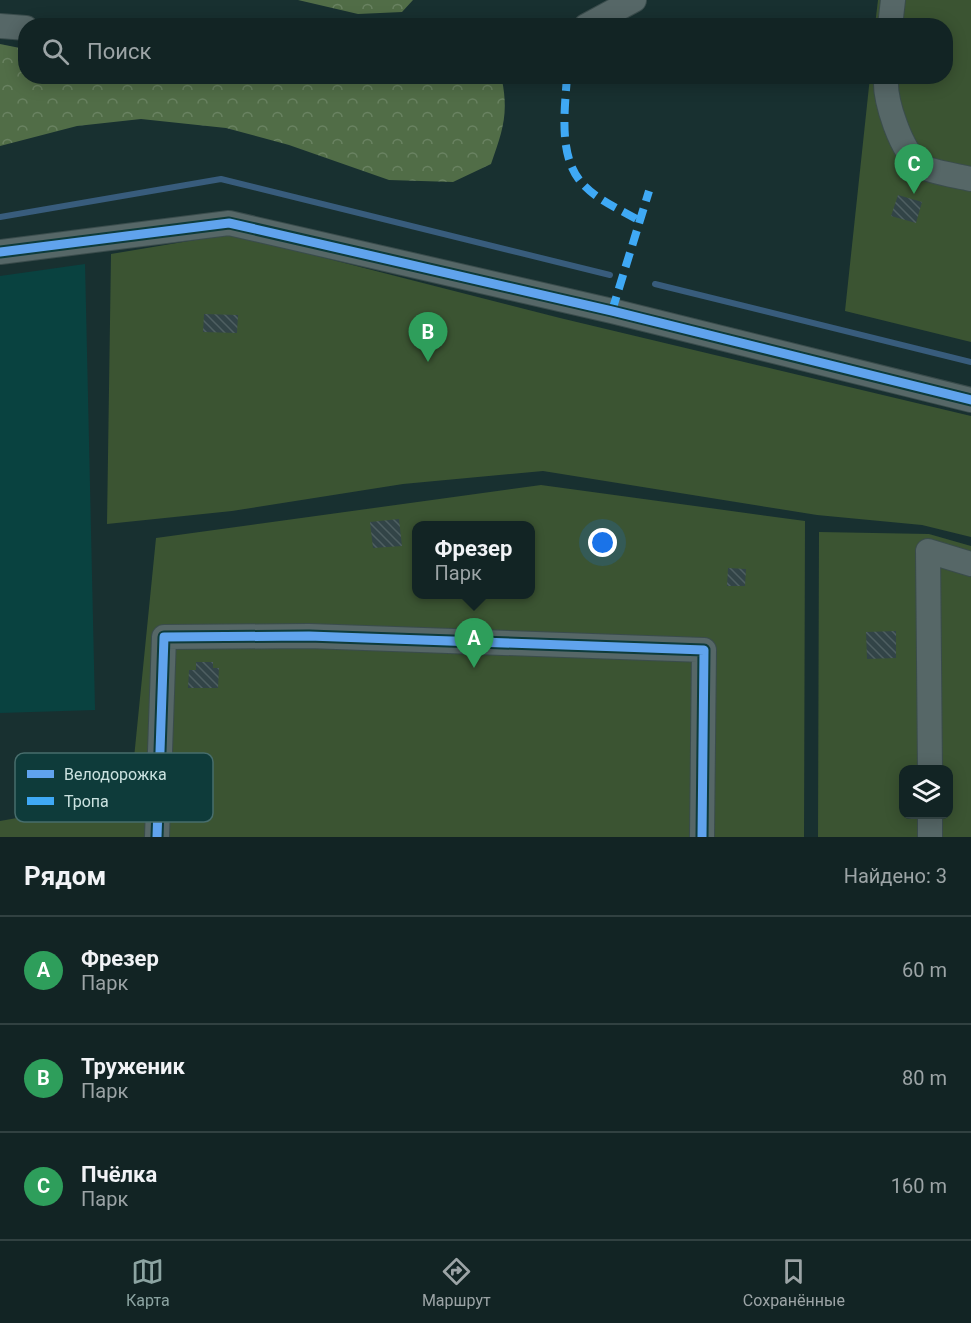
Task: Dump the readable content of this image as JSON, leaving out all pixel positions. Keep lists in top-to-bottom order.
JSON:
{
  "legend": ["Велодорожка", "Тропа"],
  "page": {
    "search": "Поиск",
    "pins": ["C", "B", "A"],
    "popup": ["Фрезер", "Парк"],
    "heading": ["Рядом", "Найдено: 3"],
    "list": [
      {
        "mark": "A",
        "name": "Фрезер",
        "note": "Парк",
        "value": "60 m"
      },
      {
        "mark": "B",
        "name": "Труженик",
        "note": "Парк",
        "value": "80 m"
      },
      {
        "mark": "C",
        "name": "Пчёлка",
        "note": "Парк",
        "value": "160 m"
      }
    ],
    "nav": ["Карта", "Маршрут", "Сохранённые"]
  }
}
